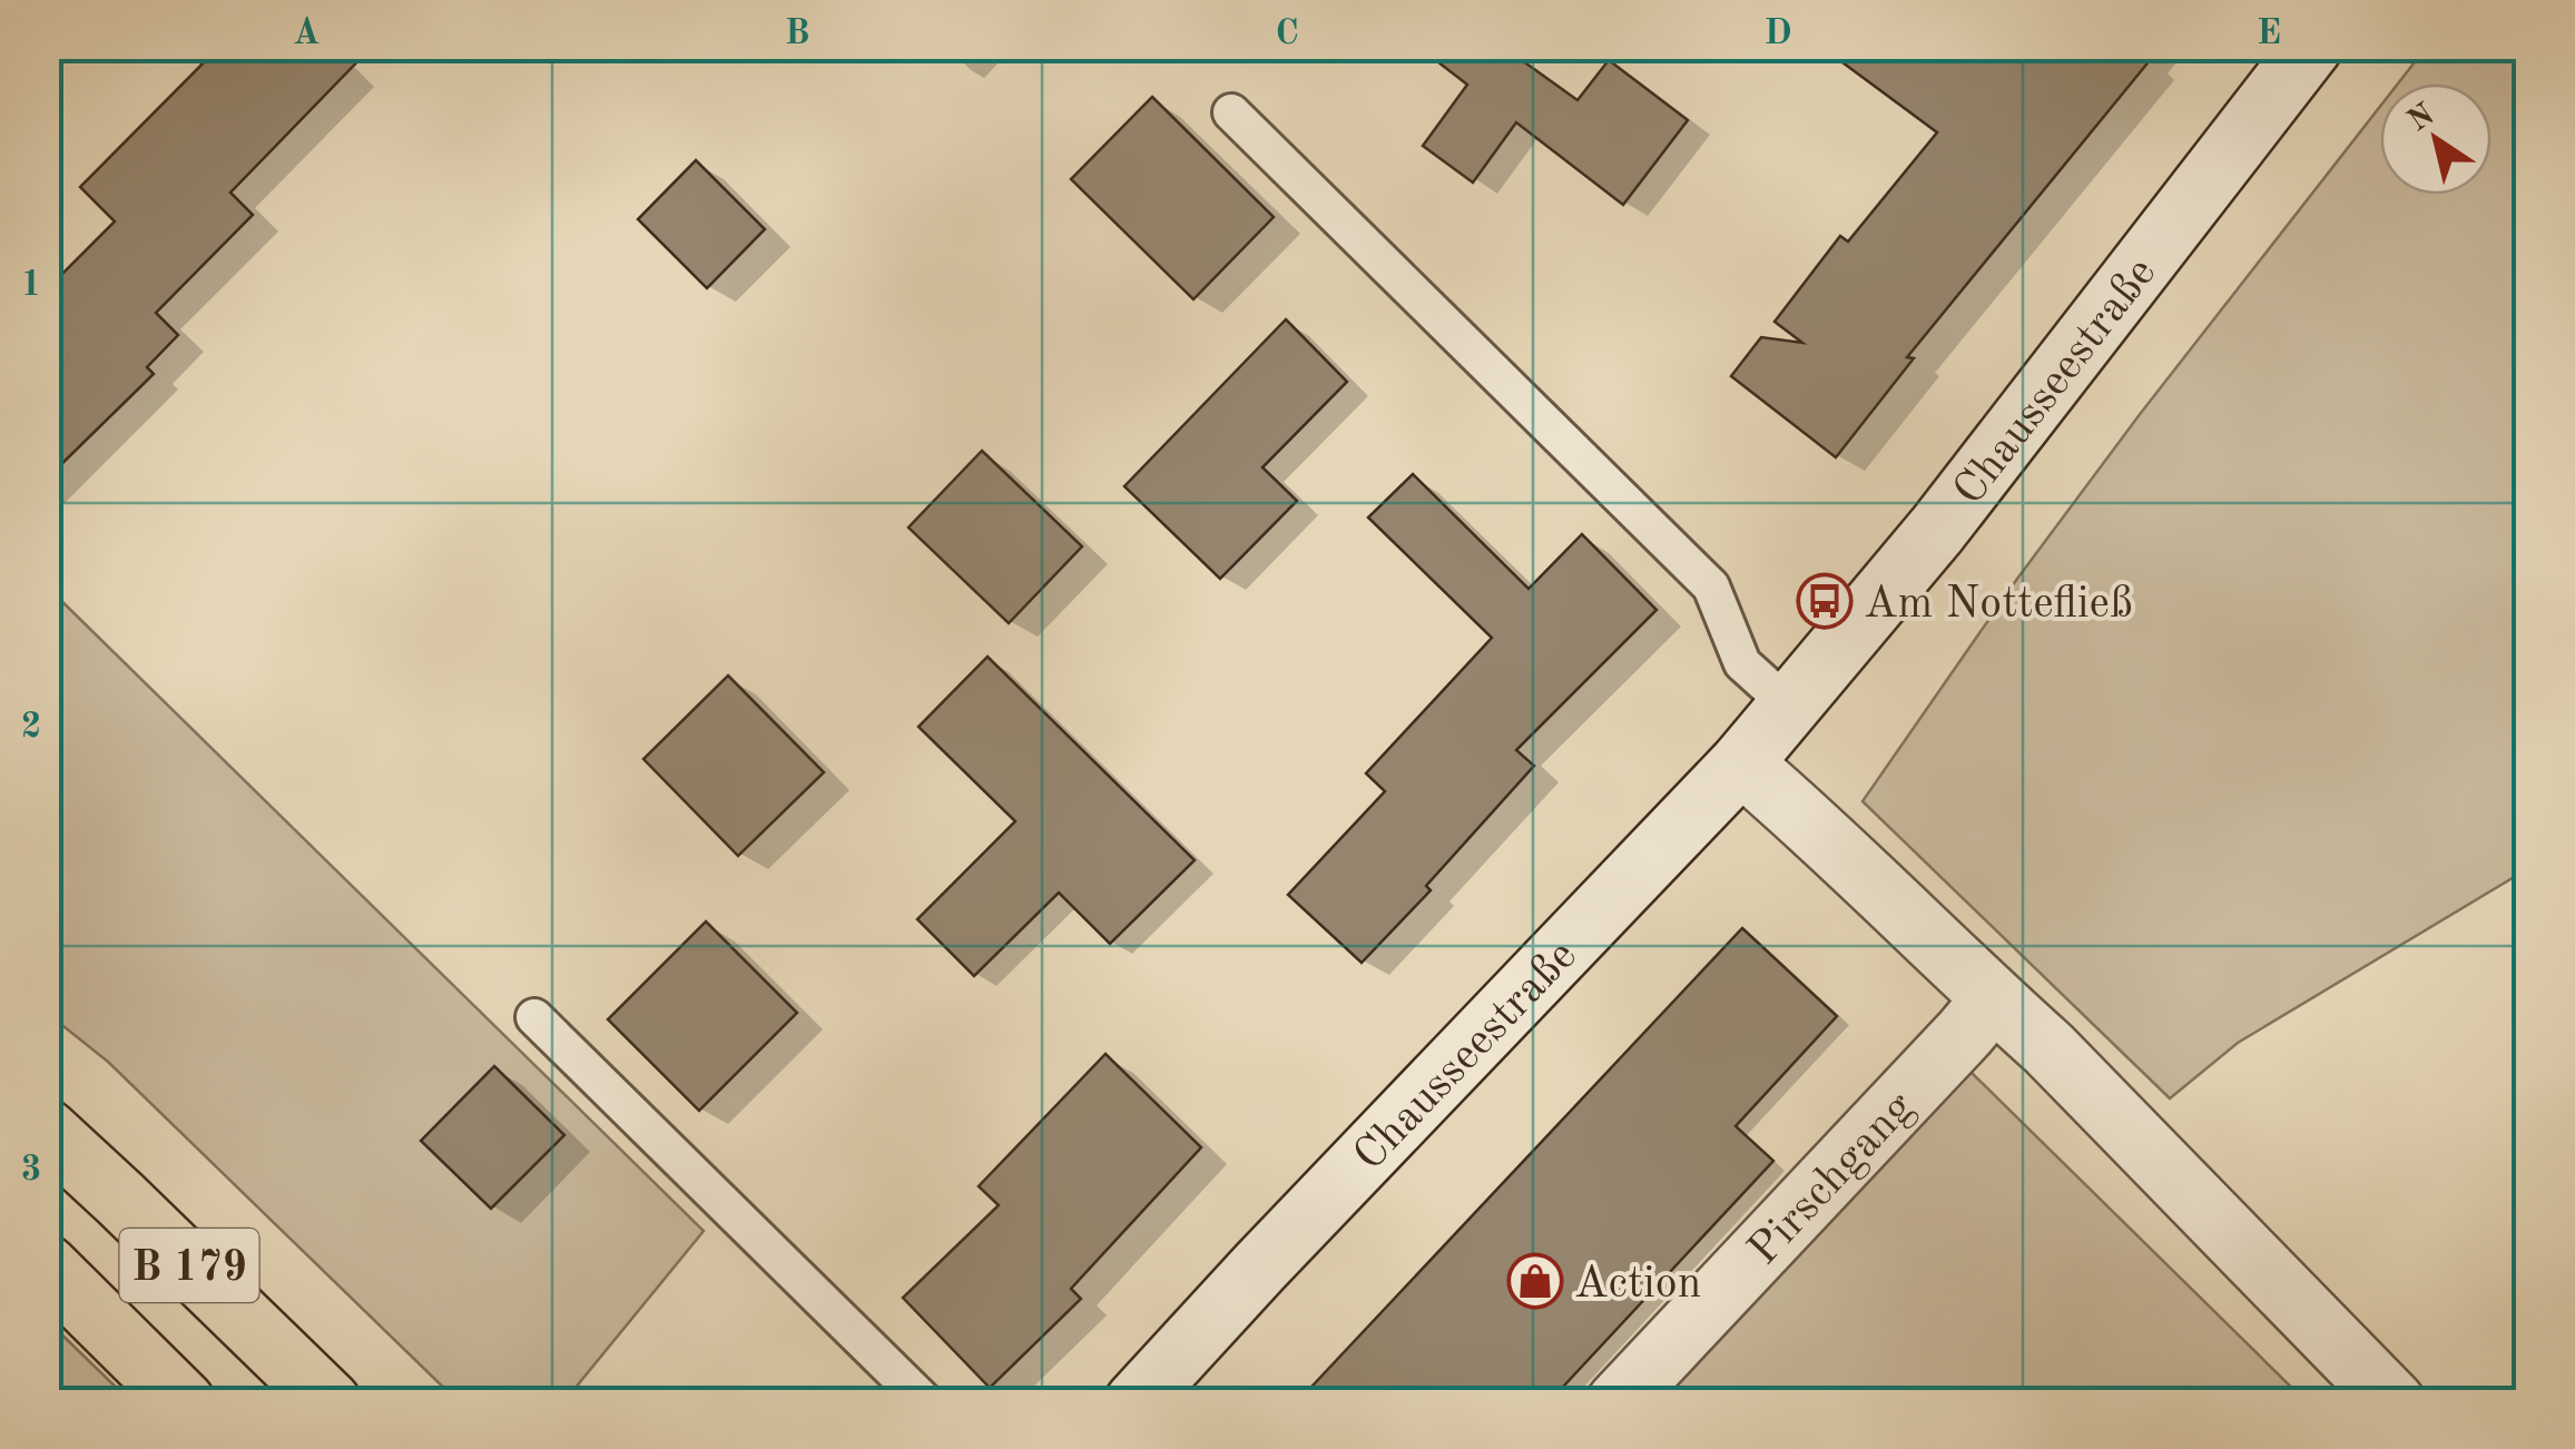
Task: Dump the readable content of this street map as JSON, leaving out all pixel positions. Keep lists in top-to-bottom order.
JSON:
{
  "streets": {
    "main road": ["Chausseestraße", "Pirschgang", "B 179"]
  },
  "places": {
    "bus stop": ["Am Nottefließ"],
    "shop": ["Action"]
  },
  "north": "top left",
  "grid": {
    "columns": [
      "A",
      "B",
      "C",
      "D",
      "E"
    ],
    "rows": ["1", "2", "3"]
  }
}
